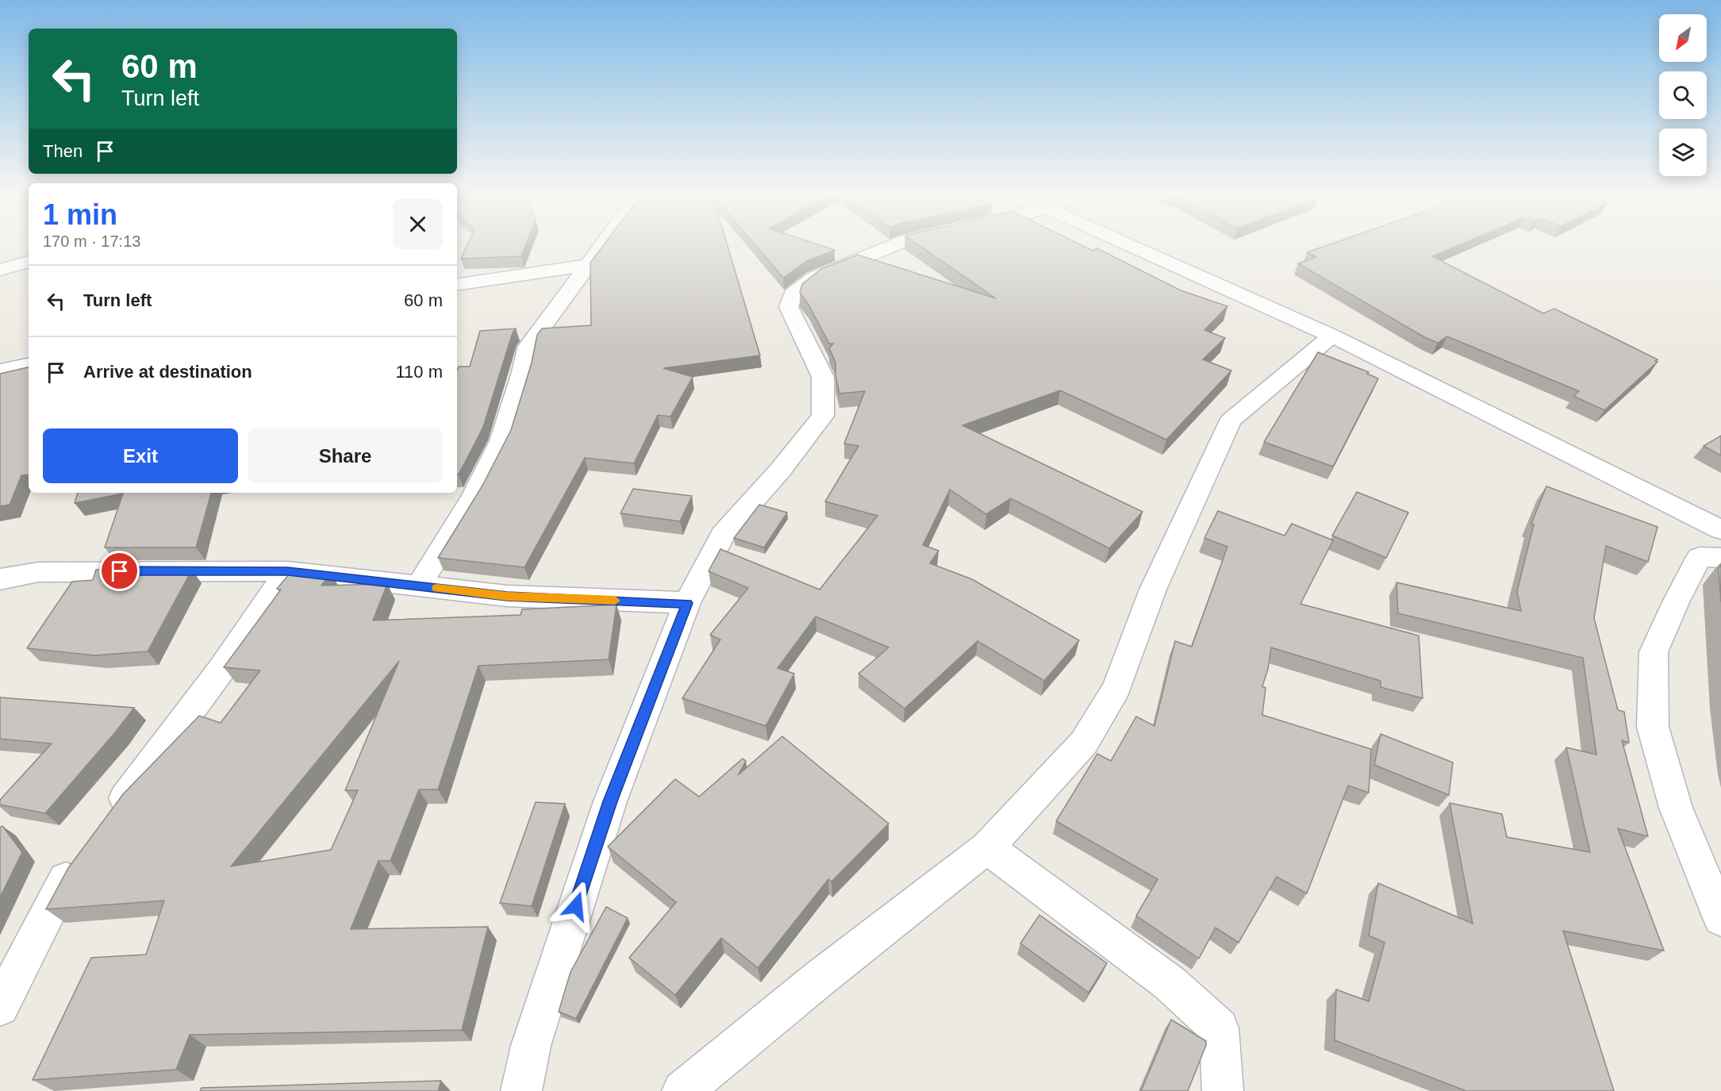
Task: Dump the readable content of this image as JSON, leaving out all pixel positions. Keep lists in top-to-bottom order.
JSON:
{
  "north": "bottom left",
  "page": {
    "turn": ["60 m", "Turn left"],
    "then": "Then",
    "heading": ["1 min", "170 m · 17:13"],
    "list": [
      {
        "name": "Turn left",
        "value": "60 m"
      },
      {
        "name": "Arrive at destination",
        "value": "110 m"
      }
    ],
    "buttons": ["Exit", "Share"]
  }
}
